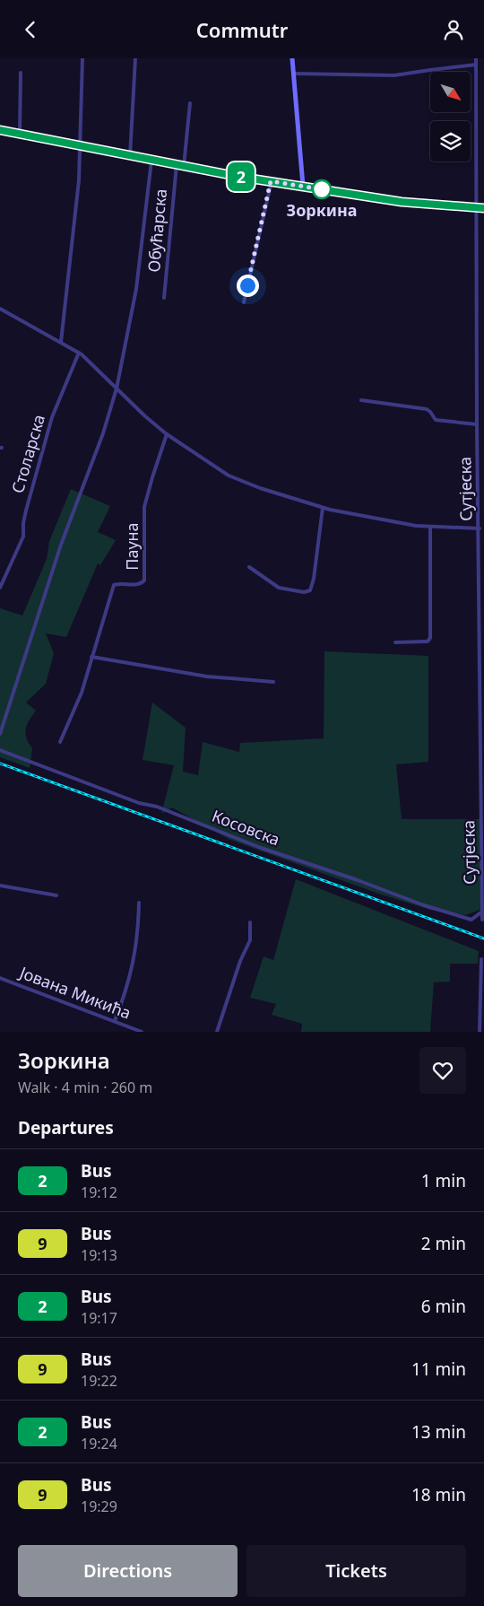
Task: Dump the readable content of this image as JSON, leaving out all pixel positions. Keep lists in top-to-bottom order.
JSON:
{
  "streets": {
    "street": [
      "Обућарска",
      "Столарска",
      "Сутјеска",
      "Пауна",
      "Косовска",
      "Јована Микића"
    ]
  },
  "crossings": [
    ["Сутјеска", "Косовска"]
  ],
  "places": ["Зоркина"],
  "lines": ["bus line 2"],
  "north": "bottom right",
  "page": {
    "header": "Commutr",
    "on_map": "2",
    "heading": [
      ["Зоркина", "Walk · 4 min · 260 m"],
      "Departures"
    ],
    "list": [
      {
        "mark": "2",
        "name": "Bus",
        "note": "19:12",
        "value": "1 min"
      },
      {
        "mark": "9",
        "name": "Bus",
        "note": "19:13",
        "value": "2 min"
      },
      {
        "mark": "2",
        "name": "Bus",
        "note": "19:17",
        "value": "6 min"
      },
      {
        "mark": "9",
        "name": "Bus",
        "note": "19:22",
        "value": "11 min"
      },
      {
        "mark": "2",
        "name": "Bus",
        "note": "19:24",
        "value": "13 min"
      },
      {
        "mark": "9",
        "name": "Bus",
        "note": "19:29",
        "value": "18 min"
      }
    ],
    "buttons": ["Directions", "Tickets"]
  }
}
